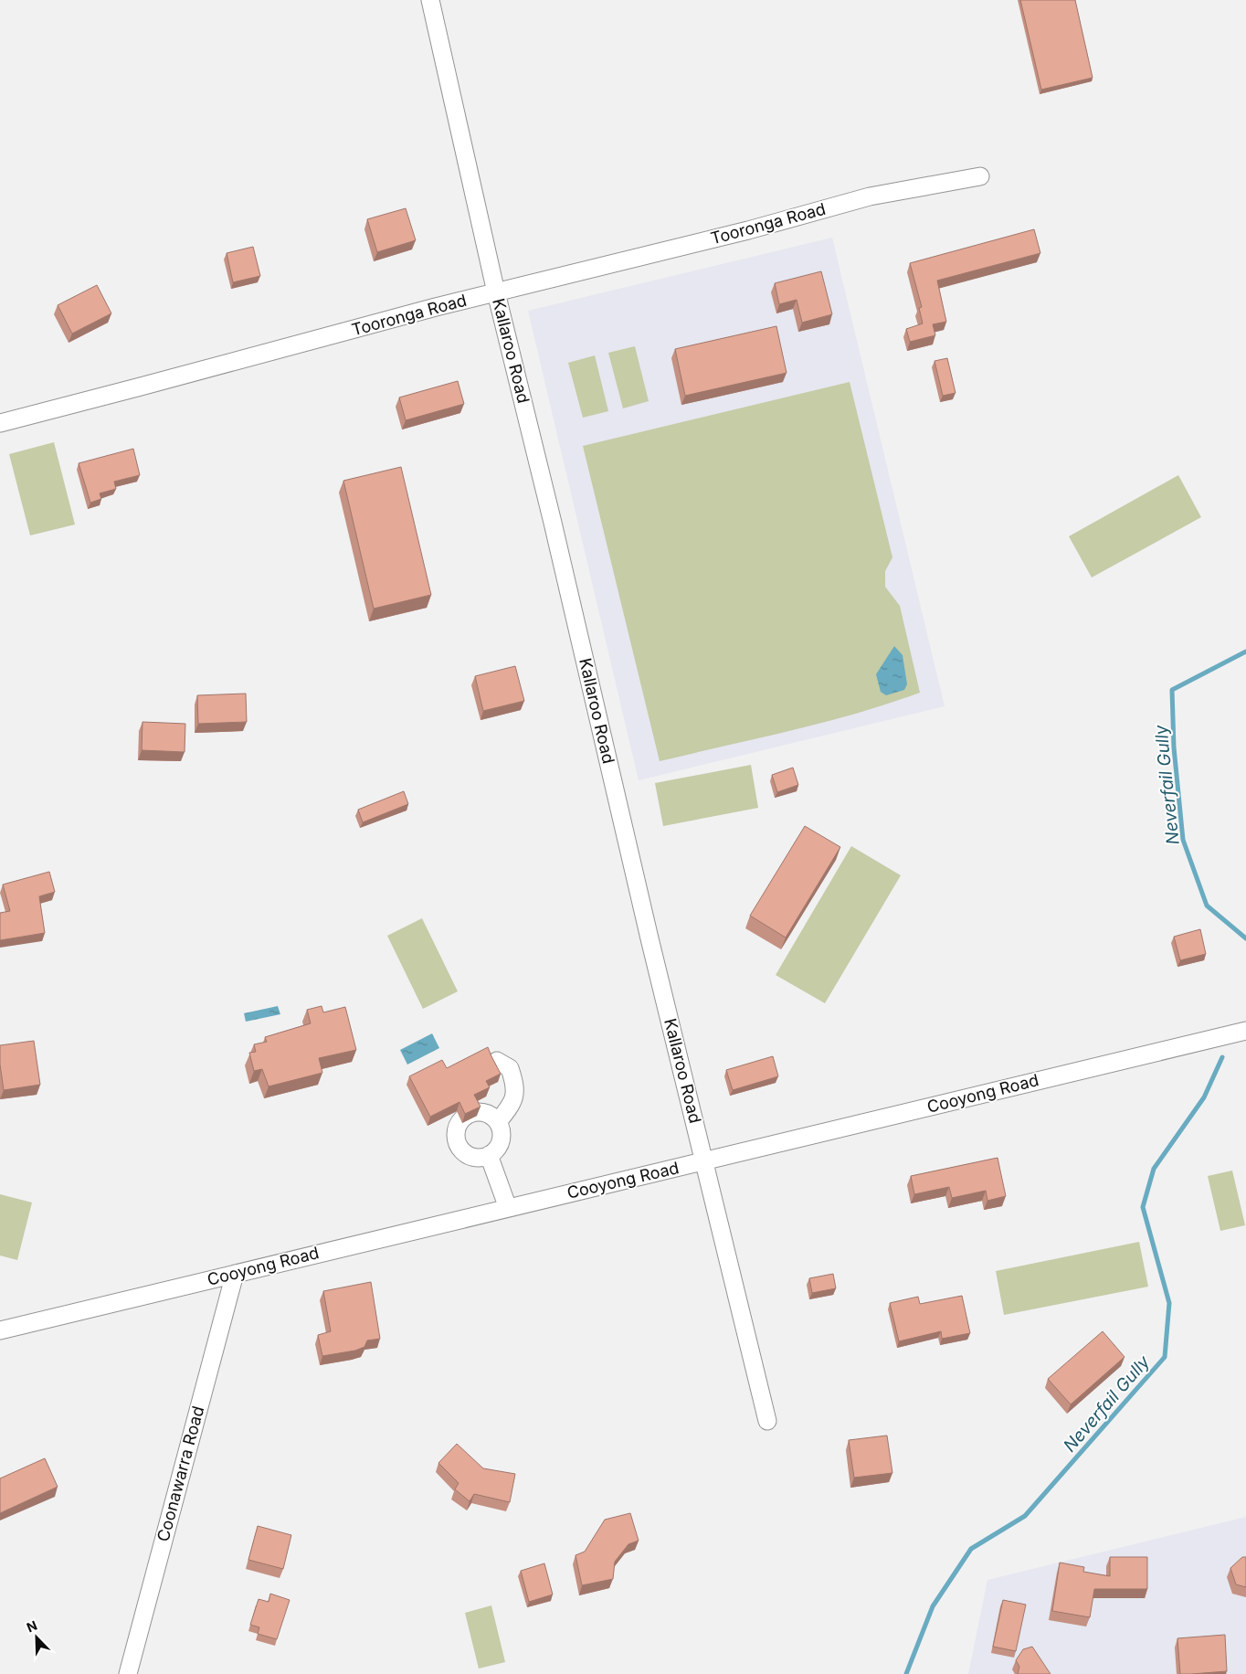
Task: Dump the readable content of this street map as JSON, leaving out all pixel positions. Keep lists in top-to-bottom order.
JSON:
{
  "streets": {
    "street": [
      "Tooronga Road",
      "Kallaroo Road",
      "Cooyong Road",
      "Coonawarra Road"
    ]
  },
  "crossings": [
    ["Tooronga Road", "Kallaroo Road"],
    ["Kallaroo Road", "Cooyong Road"],
    ["Cooyong Road", "Coonawarra Road"]
  ],
  "water": ["Neverfail Gully"],
  "north": "top left"
}
